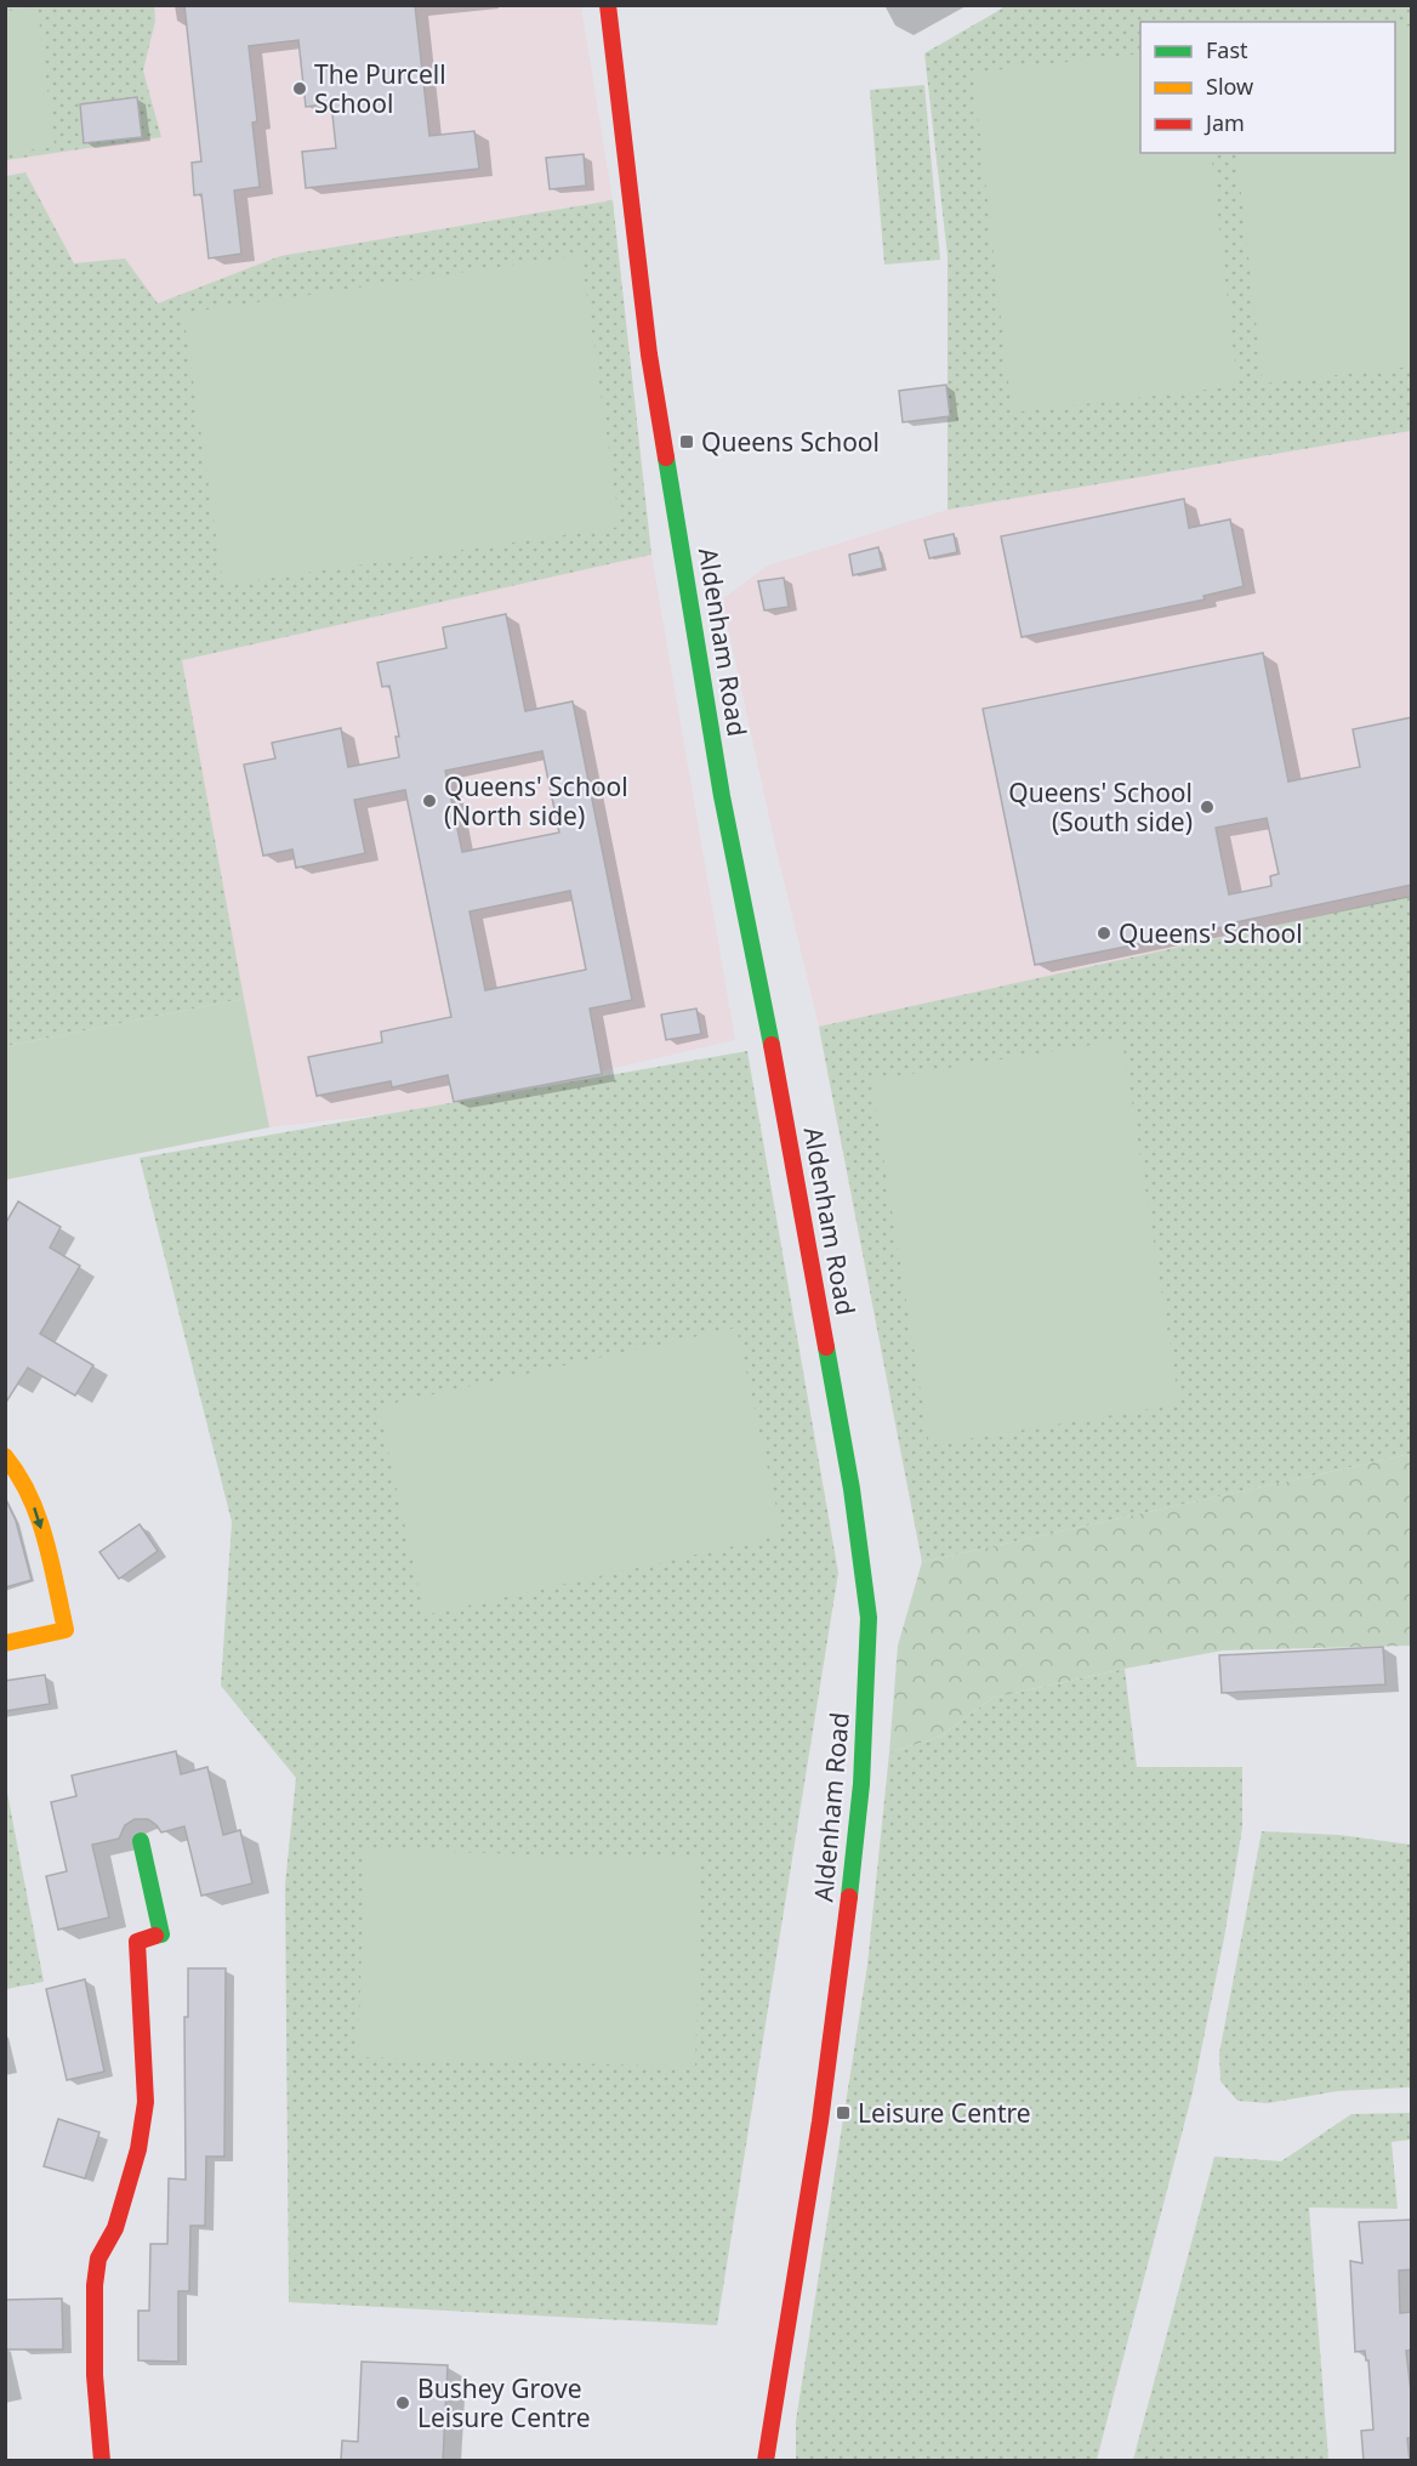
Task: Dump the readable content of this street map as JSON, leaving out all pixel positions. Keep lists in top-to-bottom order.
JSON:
{
  "streets": {
    "main road": ["Aldenham Road"]
  },
  "places": {
    "other": [
      "The Purcell School",
      "Queens' School (North side)",
      "Queens' School (South side)",
      "Queens' School",
      "Bushey Grove Leisure Centre"
    ],
    "transit": ["Queens School", "Leisure Centre"]
  },
  "legend": ["Fast", "Slow", "Jam"]
}
